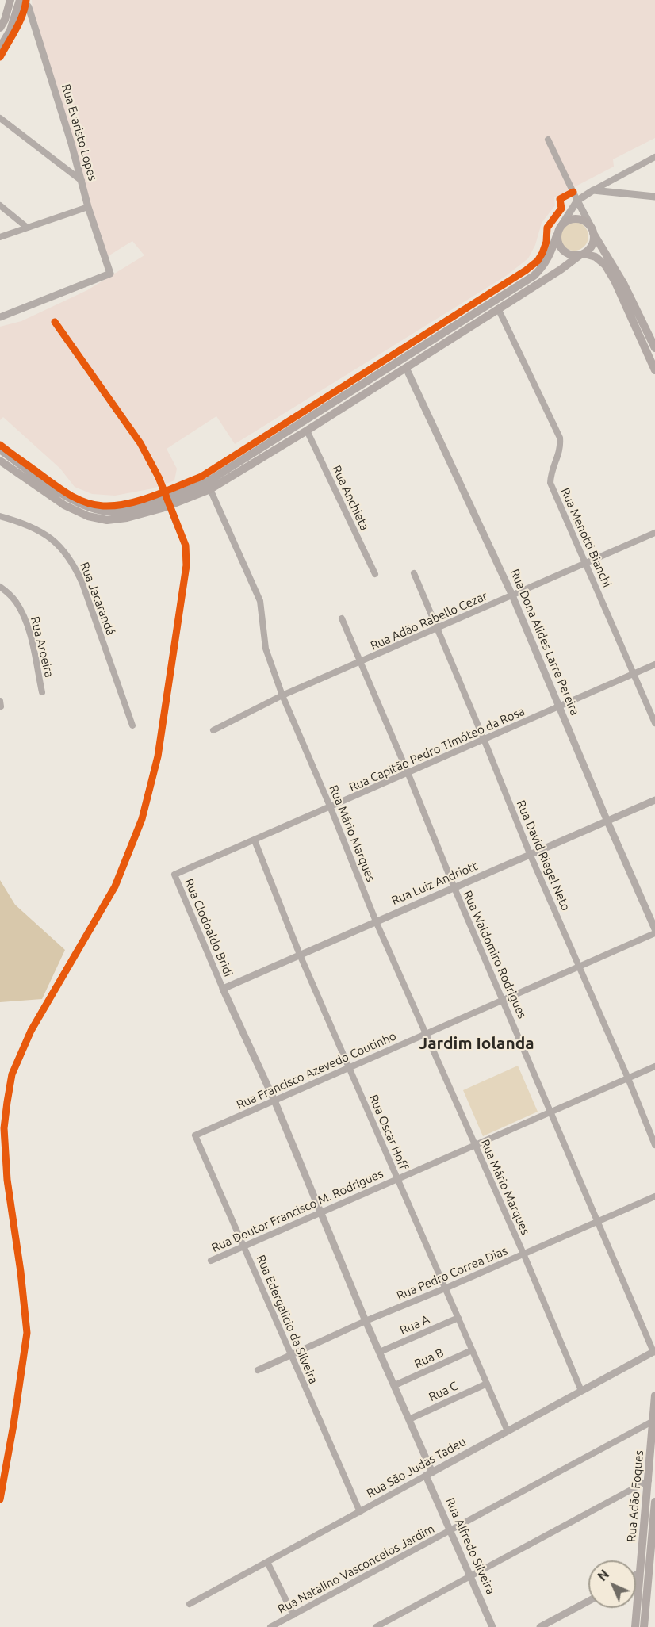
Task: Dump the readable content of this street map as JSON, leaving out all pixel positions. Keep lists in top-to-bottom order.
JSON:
{
  "streets": {
    "main road": ["Rua Adão Foques"],
    "street": [
      "Rua Evaristo Lopes",
      "Rua Anchieta",
      "Rua Menotti Bianchi",
      "Rua Jacarandá",
      "Rua Adão Rabello Cezar",
      "Rua Dona Alides Larre Pereira",
      "Rua Aroeira",
      "Rua Capitão Pedro Timóteo da Rosa",
      "Rua Mário Marques",
      "Rua David Riegel Neto",
      "Rua Luiz Andriott",
      "Rua Clodoaldo Bridi",
      "Rua Waldomiro Rodrigues",
      "Rua Francisco Azevedo Coutinho",
      "Rua Oscar Hoff",
      "Rua Doutor Francisco M. Rodrigues",
      "Rua Pedro Correa Dias",
      "Rua Edergalicio da Silveira",
      "Rua A",
      "Rua B",
      "Rua C",
      "Rua São Judas Tadeu",
      "Rua Alfredo Silveira",
      "Rua Natalino Vasconcelos Jardim"
    ]
  },
  "crossings": [
    ["Rua Menotti Bianchi", "Rua Adão Rabello Cezar"],
    ["Rua Menotti Bianchi", "Rua Capitão Pedro Timóteo da Rosa"],
    ["Rua Adão Rabello Cezar", "Rua Dona Alides Larre Pereira"],
    ["Rua Adão Rabello Cezar", "Rua Mário Marques"],
    ["Rua Adão Rabello Cezar", "Rua David Riegel Neto"],
    ["Rua Adão Rabello Cezar", "Rua Waldomiro Rodrigues"],
    ["Rua Dona Alides Larre Pereira", "Rua Capitão Pedro Timóteo da Rosa"],
    ["Rua Dona Alides Larre Pereira", "Rua Luiz Andriott"],
    ["Rua Capitão Pedro Timóteo da Rosa", "Rua Mário Marques"],
    ["Rua Capitão Pedro Timóteo da Rosa", "Rua David Riegel Neto"],
    ["Rua Capitão Pedro Timóteo da Rosa", "Rua Clodoaldo Bridi"],
    ["Rua Capitão Pedro Timóteo da Rosa", "Rua Waldomiro Rodrigues"],
    ["Rua Capitão Pedro Timóteo da Rosa", "Rua Oscar Hoff"],
    ["Rua Mário Marques", "Rua Luiz Andriott"],
    ["Rua Mário Marques", "Rua Francisco Azevedo Coutinho"],
    ["Rua Mário Marques", "Rua Doutor Francisco M. Rodrigues"],
    ["Rua Mário Marques", "Rua Pedro Correa Dias"],
    ["Rua Mário Marques", "Rua São Judas Tadeu"],
    ["Rua David Riegel Neto", "Rua Luiz Andriott"],
    ["Rua David Riegel Neto", "Rua Francisco Azevedo Coutinho"],
    ["Rua David Riegel Neto", "Rua Doutor Francisco M. Rodrigues"],
    ["Rua Luiz Andriott", "Rua Clodoaldo Bridi"],
    ["Rua Luiz Andriott", "Rua Waldomiro Rodrigues"],
    ["Rua Luiz Andriott", "Rua Oscar Hoff"],
    ["Rua Luiz Andriott", "Rua Alfredo Silveira"],
    ["Rua Clodoaldo Bridi", "Rua Alfredo Silveira"],
    ["Rua Waldomiro Rodrigues", "Rua Francisco Azevedo Coutinho"],
    ["Rua Waldomiro Rodrigues", "Rua Doutor Francisco M. Rodrigues"],
    ["Rua Waldomiro Rodrigues", "Rua Pedro Correa Dias"],
    ["Rua Waldomiro Rodrigues", "Rua São Judas Tadeu"],
    ["Rua Francisco Azevedo Coutinho", "Rua Oscar Hoff"],
    ["Rua Francisco Azevedo Coutinho", "Rua Edergalicio da Silveira"],
    ["Rua Francisco Azevedo Coutinho", "Rua Alfredo Silveira"],
    ["Rua Oscar Hoff", "Rua Doutor Francisco M. Rodrigues"],
    ["Rua Oscar Hoff", "Rua Pedro Correa Dias"],
    ["Rua Oscar Hoff", "Rua A"],
    ["Rua Oscar Hoff", "Rua B"],
    ["Rua Oscar Hoff", "Rua C"],
    ["Rua Oscar Hoff", "Rua São Judas Tadeu"],
    ["Rua Doutor Francisco M. Rodrigues", "Rua Edergalicio da Silveira"],
    ["Rua Doutor Francisco M. Rodrigues", "Rua Alfredo Silveira"],
    ["Rua Pedro Correa Dias", "Rua Edergalicio da Silveira"],
    ["Rua Pedro Correa Dias", "Rua Alfredo Silveira"],
    ["Rua Edergalicio da Silveira", "Rua São Judas Tadeu"],
    ["Rua A", "Rua Alfredo Silveira"],
    ["Rua B", "Rua Alfredo Silveira"],
    ["Rua C", "Rua Alfredo Silveira"],
    ["Rua São Judas Tadeu", "Rua Alfredo Silveira"],
    ["Rua Adão Foques", "Rua Natalino Vasconcelos Jardim"],
    ["Rua Alfredo Silveira", "Rua Natalino Vasconcelos Jardim"]
  ],
  "districts": ["Jardim Iolanda"],
  "north": "top left"
}
